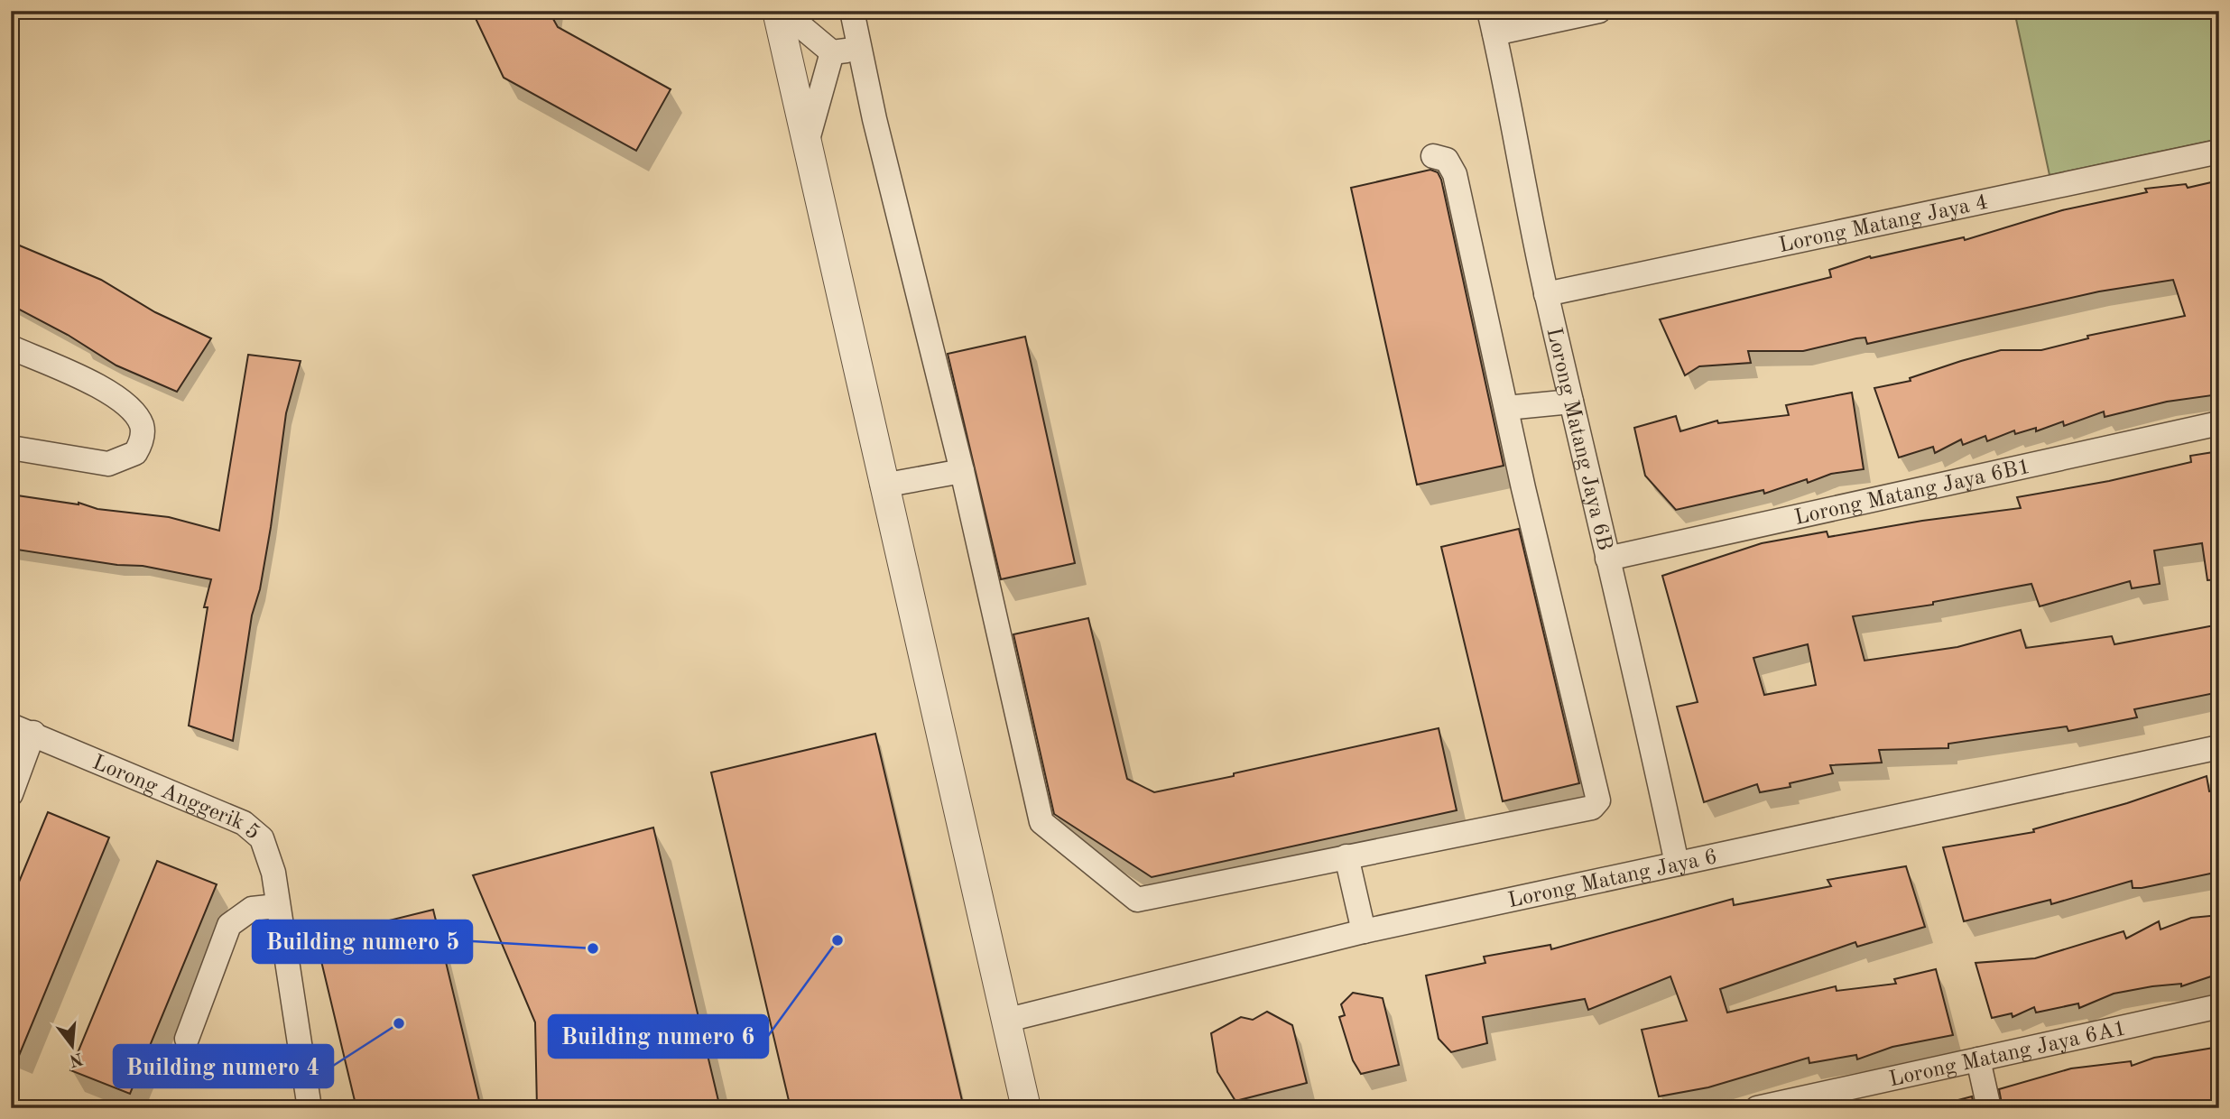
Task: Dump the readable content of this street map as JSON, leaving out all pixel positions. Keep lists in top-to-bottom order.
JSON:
{
  "streets": {
    "street": [
      "Lorong Matang Jaya 4",
      "Lorong Matang Jaya 6B",
      "Lorong Matang Jaya 6B1",
      "Lorong Anggerik 5",
      "Lorong Matang Jaya 6",
      "Lorong Matang Jaya 6A1"
    ]
  },
  "crossings": [
    ["Lorong Matang Jaya 4", "Lorong Matang Jaya 6B"],
    ["Lorong Matang Jaya 6B", "Lorong Matang Jaya 6B1"],
    ["Lorong Matang Jaya 6B", "Lorong Matang Jaya 6"]
  ],
  "places": ["Building numero 6", "Building numero 5", "Building numero 4"],
  "north": "bottom"
}
